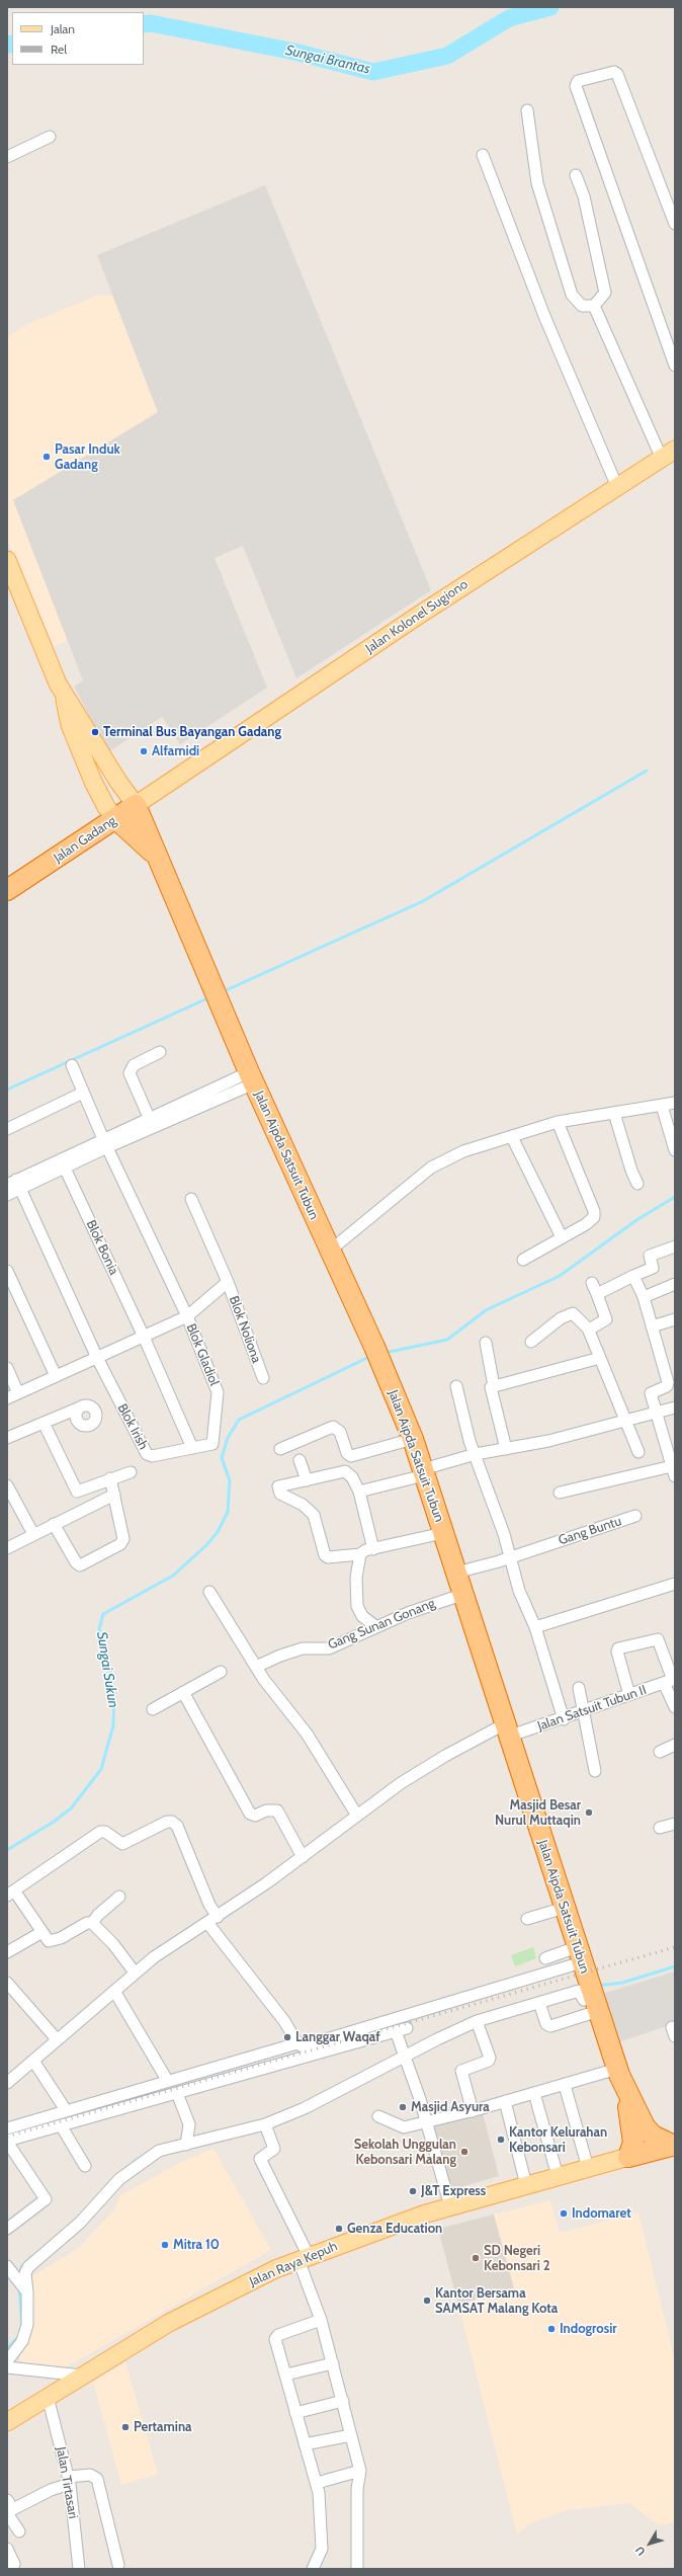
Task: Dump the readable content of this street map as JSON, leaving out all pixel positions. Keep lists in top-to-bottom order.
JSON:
{
  "streets": {
    "highway": ["Jalan Gadang", "Jalan Aipda Satsuit Tubun"],
    "main road": ["Jalan Kolonel Sugiono", "Jalan Raya Kepuh"],
    "street": [
      "Blok Bonia",
      "Blok Noliona",
      "Blok Gladiol",
      "Blok Irish",
      "Gang Buntu",
      "Gang Sunan Gonang",
      "Jalan Satsuit Tubun II",
      "Jalan Tirtasari"
    ]
  },
  "crossings": [
    ["Jalan Kolonel Sugiono", "Jalan Gadang"],
    ["Jalan Gadang", "Jalan Aipda Satsuit Tubun"],
    ["Jalan Aipda Satsuit Tubun", "Gang Buntu"],
    ["Jalan Aipda Satsuit Tubun", "Gang Sunan Gonang"],
    ["Jalan Aipda Satsuit Tubun", "Jalan Satsuit Tubun II"],
    ["Jalan Aipda Satsuit Tubun", "Jalan Raya Kepuh"],
    ["Blok Bonia", "Blok Gladiol"],
    ["Blok Bonia", "Blok Irish"],
    ["Blok Gladiol", "Blok Irish"],
    ["Jalan Raya Kepuh", "Jalan Tirtasari"]
  ],
  "water": ["Sungai Brantas", "Sungai Sukun"],
  "places": [
    "Pasar Induk Gadang",
    "Terminal Bus Bayangan Gadang",
    "Alfamidi",
    "Masjid Besar Nurul Muttaqin",
    "Langgar Waqaf",
    "Masjid Asyura",
    "Kantor Kelurahan Kebonsari",
    "Sekolah Unggulan Kebonsari Malang",
    "J&T Express",
    "Indomaret",
    "Genza Education",
    "Mitra 10",
    "SD Negeri Kebonsari 2",
    "Kantor Bersama SAMSAT Malang Kota",
    "Indogrosir",
    "Pertamina"
  ],
  "legend": ["Jalan", "Rel"],
  "north": "bottom left"
}
